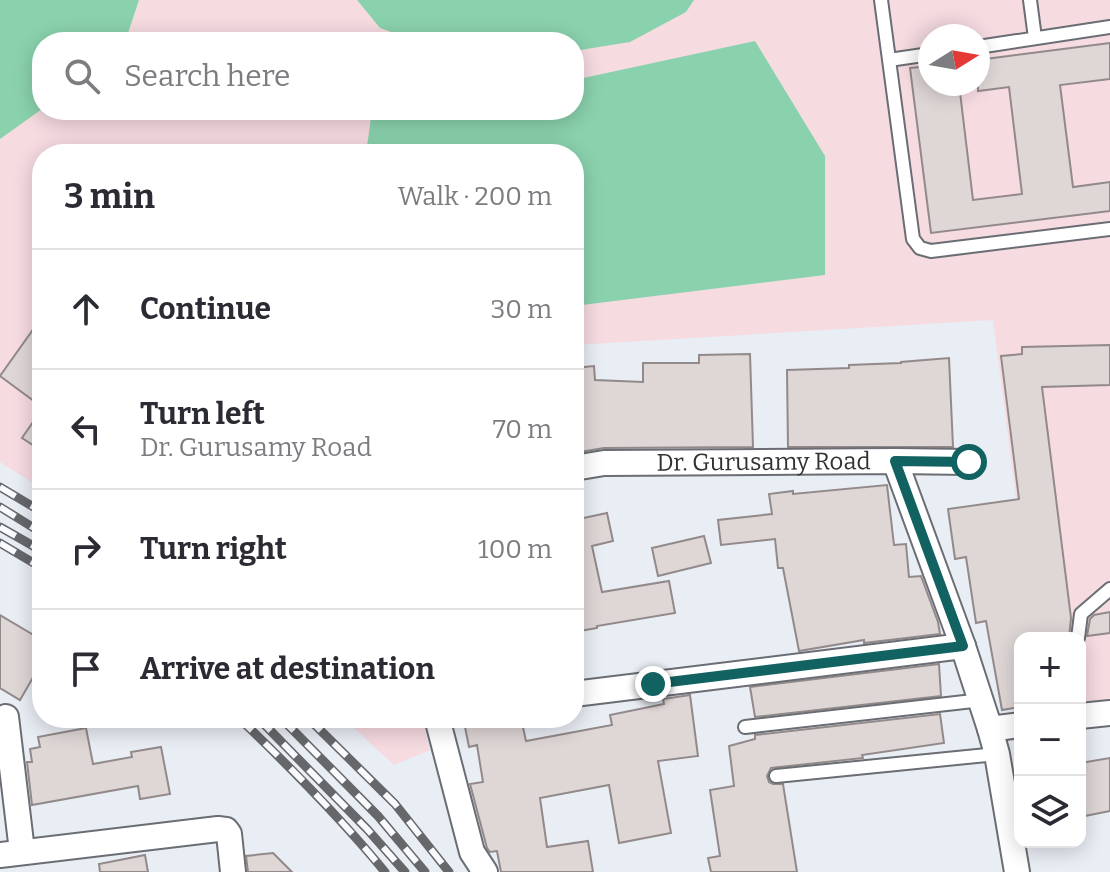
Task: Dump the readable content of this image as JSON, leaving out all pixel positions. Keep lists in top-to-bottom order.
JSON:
{
  "streets": {
    "street": ["Dr. Gurusamy Road"]
  },
  "north": "right",
  "page": {
    "search": "Search here",
    "heading": ["3 min", "Walk · 200 m"],
    "list": [
      ["Continue", "30 m"],
      ["Turn left", "Dr. Gurusamy Road", "70 m"],
      ["Turn right", "100 m"],
      "Arrive at destination"
    ],
    "map_buttons": ["+", "−"]
  }
}
